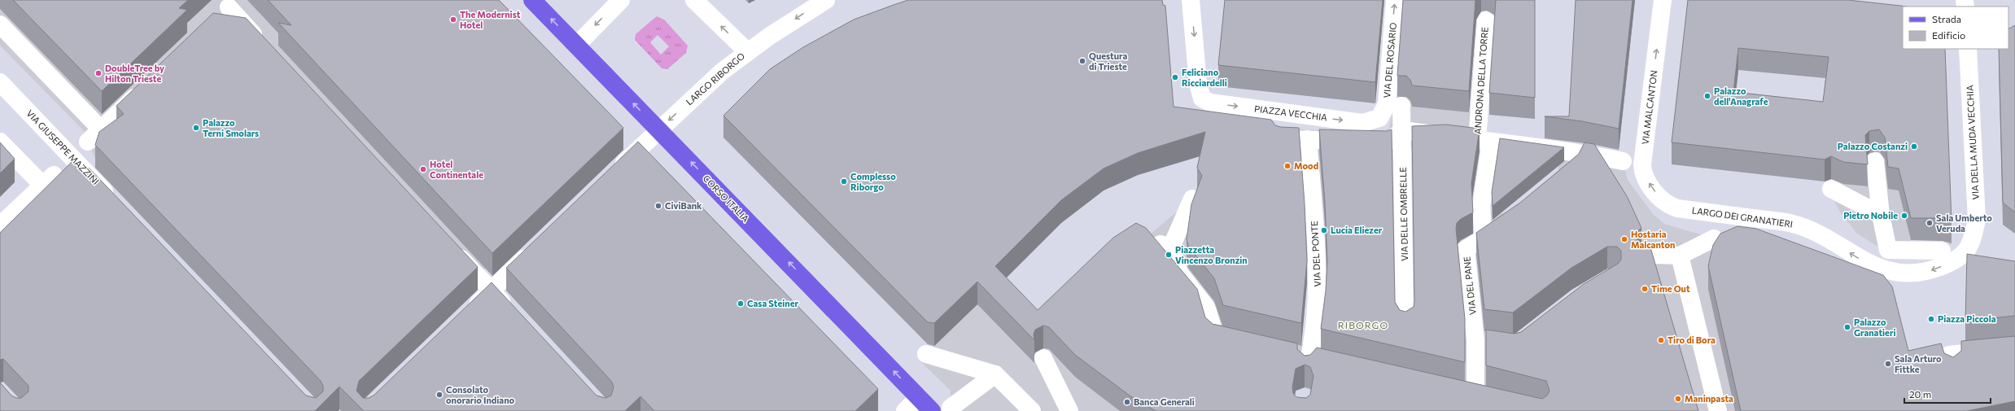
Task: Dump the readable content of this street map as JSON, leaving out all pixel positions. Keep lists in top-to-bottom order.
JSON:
{
  "streets": {
    "main road": ["CORSO ITALIA"],
    "street": [
      "VIA DEL ROSARIO",
      "LARGO RIBORGO",
      "ANDRONA DELLA TORRE",
      "VIA MALCANTON",
      "PIAZZA VECCHIA",
      "VIA DELLA MUDA VECCHIA",
      "VIA GIUSEPPE MAZZINI",
      "VIA DELLE OMBRELLE",
      "LARGO DEI GRANATIERI",
      "VIA DEL PONTE",
      "VIA DEL PANE"
    ]
  },
  "crossings": [
    ["VIA DEL ROSARIO", "PIAZZA VECCHIA"],
    ["LARGO RIBORGO", "CORSO ITALIA"],
    ["ANDRONA DELLA TORRE", "VIA DEL PANE"],
    ["VIA MALCANTON", "LARGO DEI GRANATIERI"],
    ["VIA DELLA MUDA VECCHIA", "LARGO DEI GRANATIERI"]
  ],
  "one_way": [
    "VIA DEL ROSARIO",
    "VIA MALCANTON",
    "VIA DELLA MUDA VECCHIA",
    "CORSO ITALIA",
    "LARGO DEI GRANATIERI"
  ],
  "districts": ["RIBORGO"],
  "places": [
    "The Modernist Hotel",
    "Questura di Trieste",
    "DoubleTree by Hilton Trieste",
    "Feliciano Ricciardelli",
    "Palazzo dell'Anagrafe",
    "Palazzo Terni Smolars",
    "Palazzo Costanzi",
    "Mood",
    "Hotel Continentale",
    "Complesso Riborgo",
    "CiviBank",
    "Pietro Nobile",
    "Sala Umberto Veruda",
    "Lucia Eliezer",
    "Hostaria Malcanton",
    "Piazzetta Vincenzo Bronzin",
    "Time Out",
    "Casa Steiner",
    "Piazza Piccola",
    "Palazzo Granatieri",
    "Tiro di Bora",
    "Sala Arturo Fittke",
    "Consolato onorario Indiano",
    "Maninpasta",
    "Banca Generali"
  ],
  "legend": ["Strada", "Edificio"],
  "scale_bar": "20 m"
}
